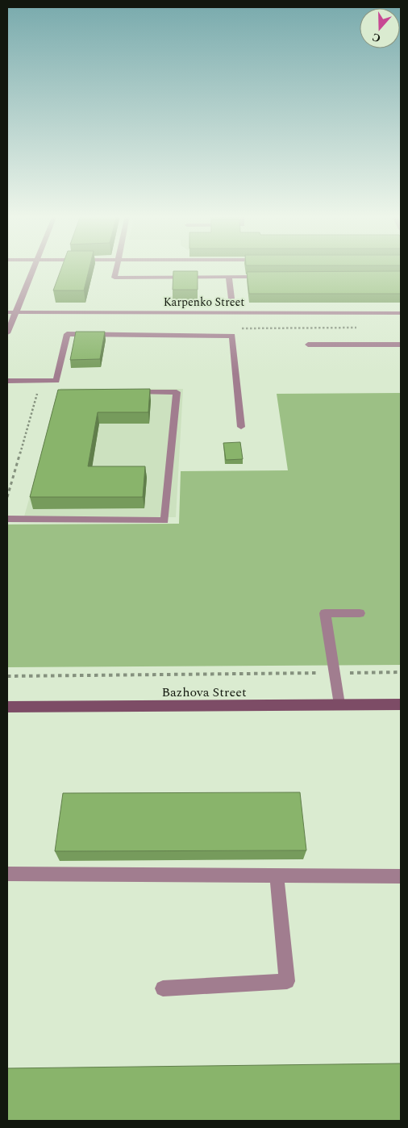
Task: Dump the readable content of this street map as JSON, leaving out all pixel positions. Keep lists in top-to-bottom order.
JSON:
{
  "streets": {
    "street": ["Karpenko Street", "Bazhova Street"]
  },
  "north": "bottom"
}
